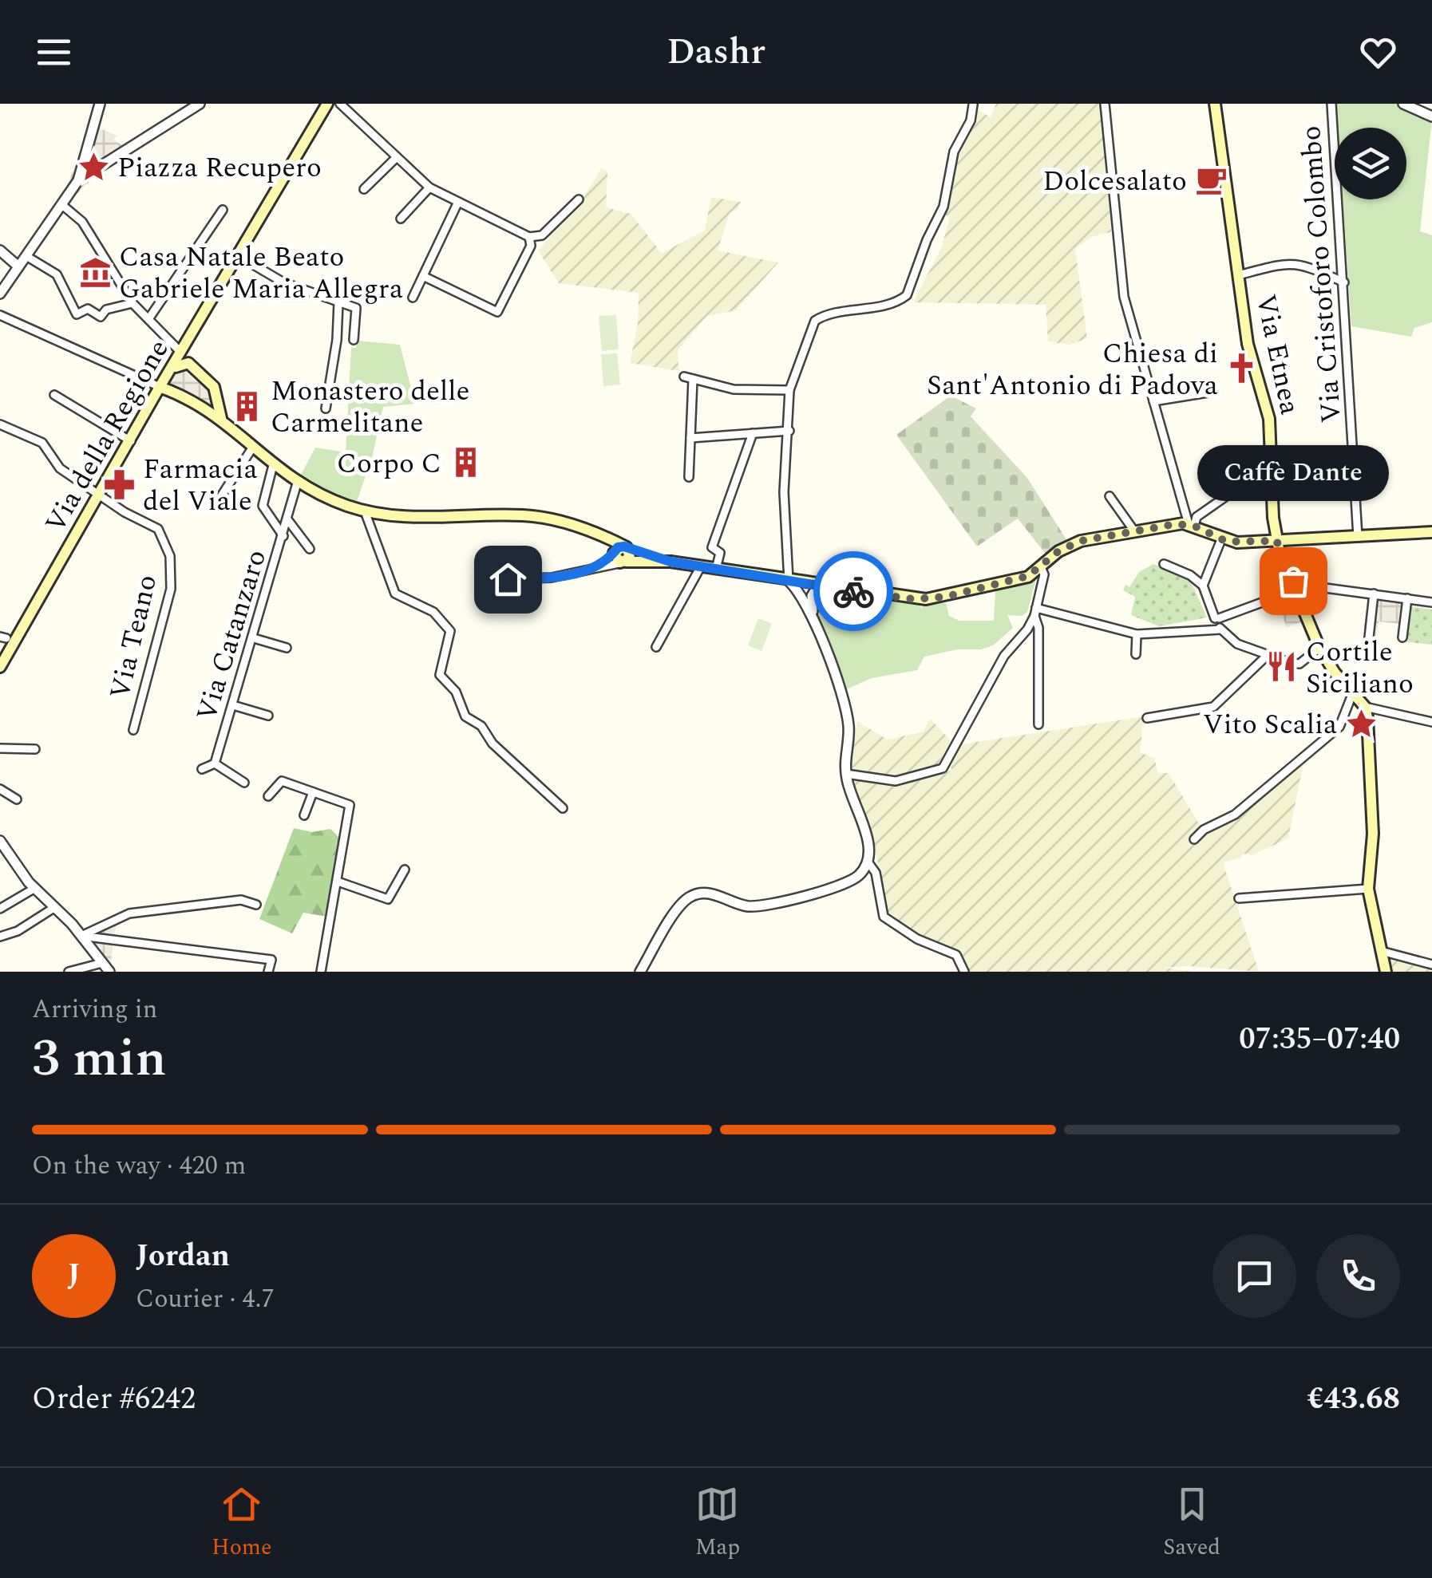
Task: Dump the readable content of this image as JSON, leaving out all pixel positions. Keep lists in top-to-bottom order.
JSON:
{
  "streets": {
    "main road": ["Via Etnea", "Via della Regione"],
    "street": ["Via Cristoforo Colombo", "Via Catanzaro", "Via Teano"]
  },
  "crossings": [
    ["Via della Regione", "Via Teano"]
  ],
  "places": {
    "place": ["Piazza Recupero", "Vito Scalia"],
    "cafe": ["Dolcesalato"],
    "museum": ["Casa Natale Beato Gabriele Maria Allegra"],
    "church": ["Chiesa di Sant'Antonio di Padova"],
    "building": ["Monastero delle Carmelitane", "Corpo C"],
    "pharmacy": ["Farmacia del Viale"],
    "other": ["Caffè Dante"],
    "restaurant": ["Cortile Siciliano"]
  },
  "page": {
    "header": "Dashr",
    "bubble": "Caffè Dante",
    "heading": ["3 min", "Arriving in", "07:35–07:40"],
    "panel": [
      "Jordan",
      "Courier · 4.7",
      "Order #6242",
      "€43.68"
    ],
    "bar": "On the way · 420 m",
    "round": "J",
    "tabs": ["Home", "Map", "Saved"]
  }
}
